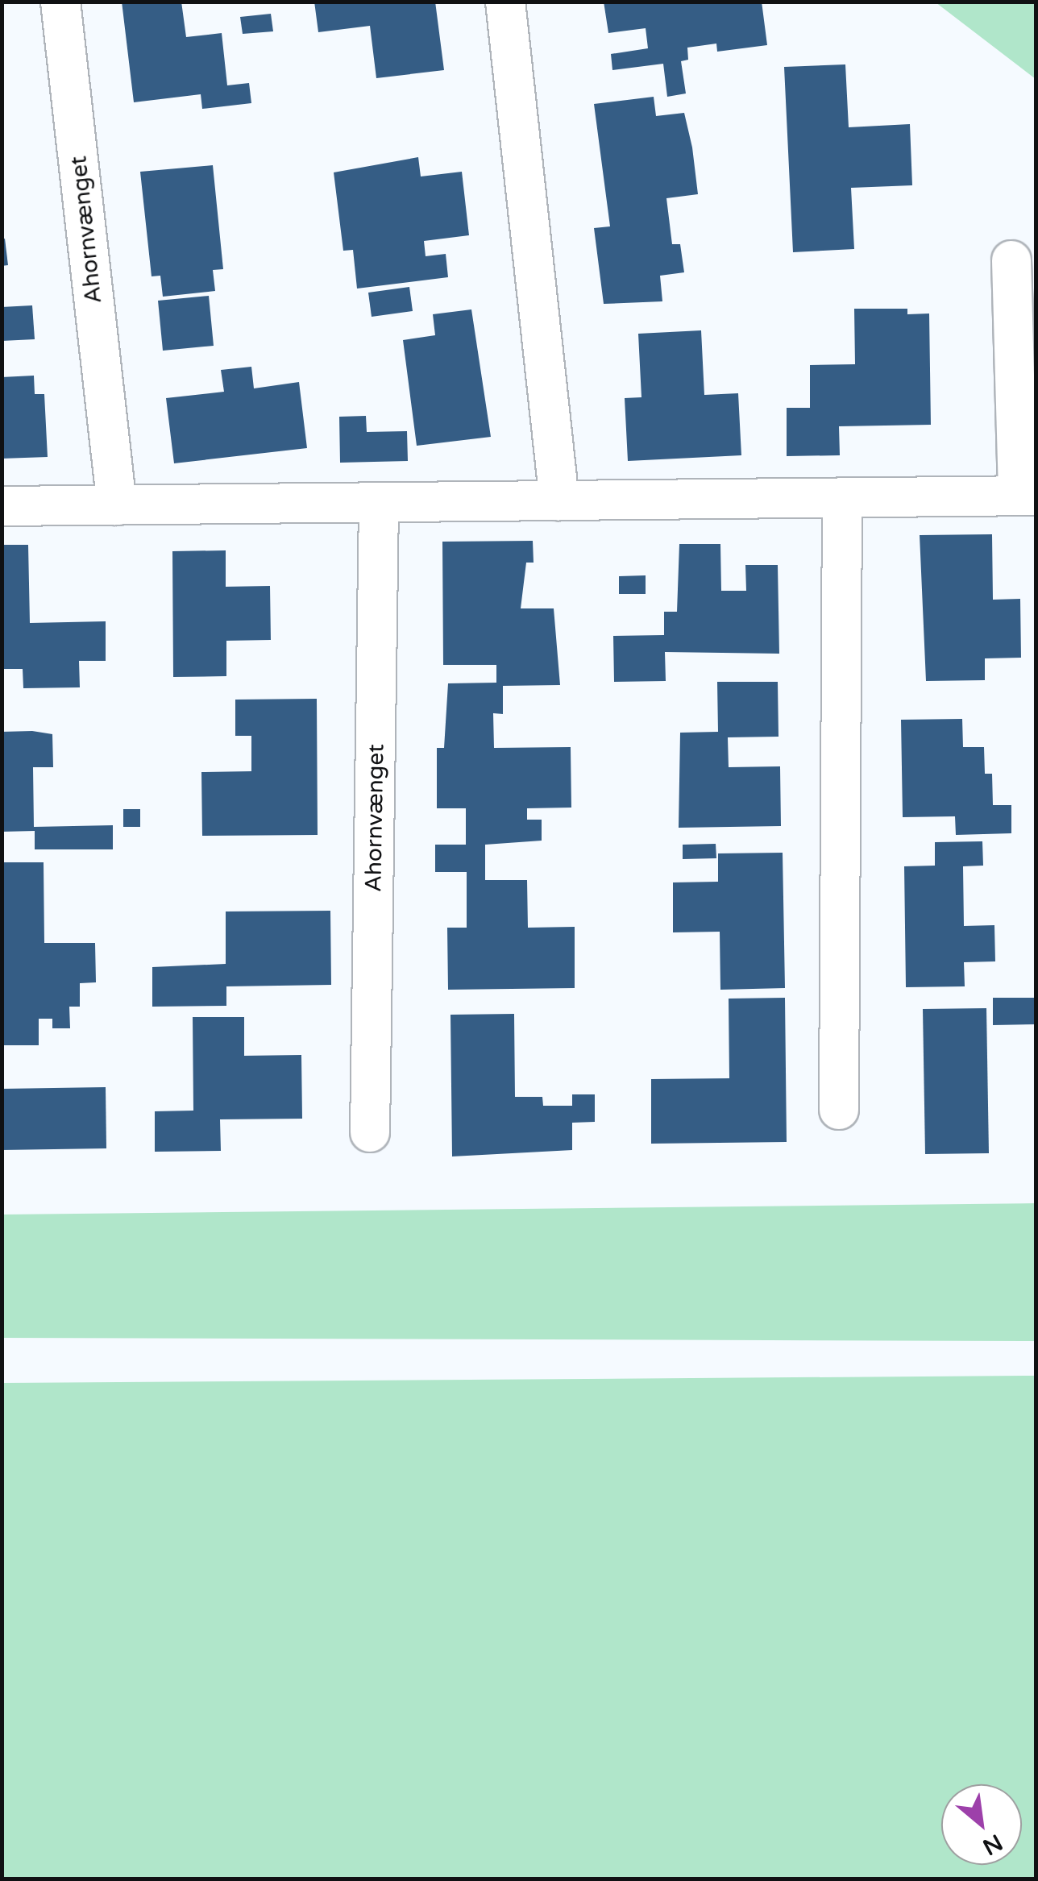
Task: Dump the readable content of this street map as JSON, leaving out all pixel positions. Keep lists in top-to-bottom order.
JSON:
{
  "streets": {
    "street": ["Ahornvænget"]
  },
  "north": "bottom right"
}
